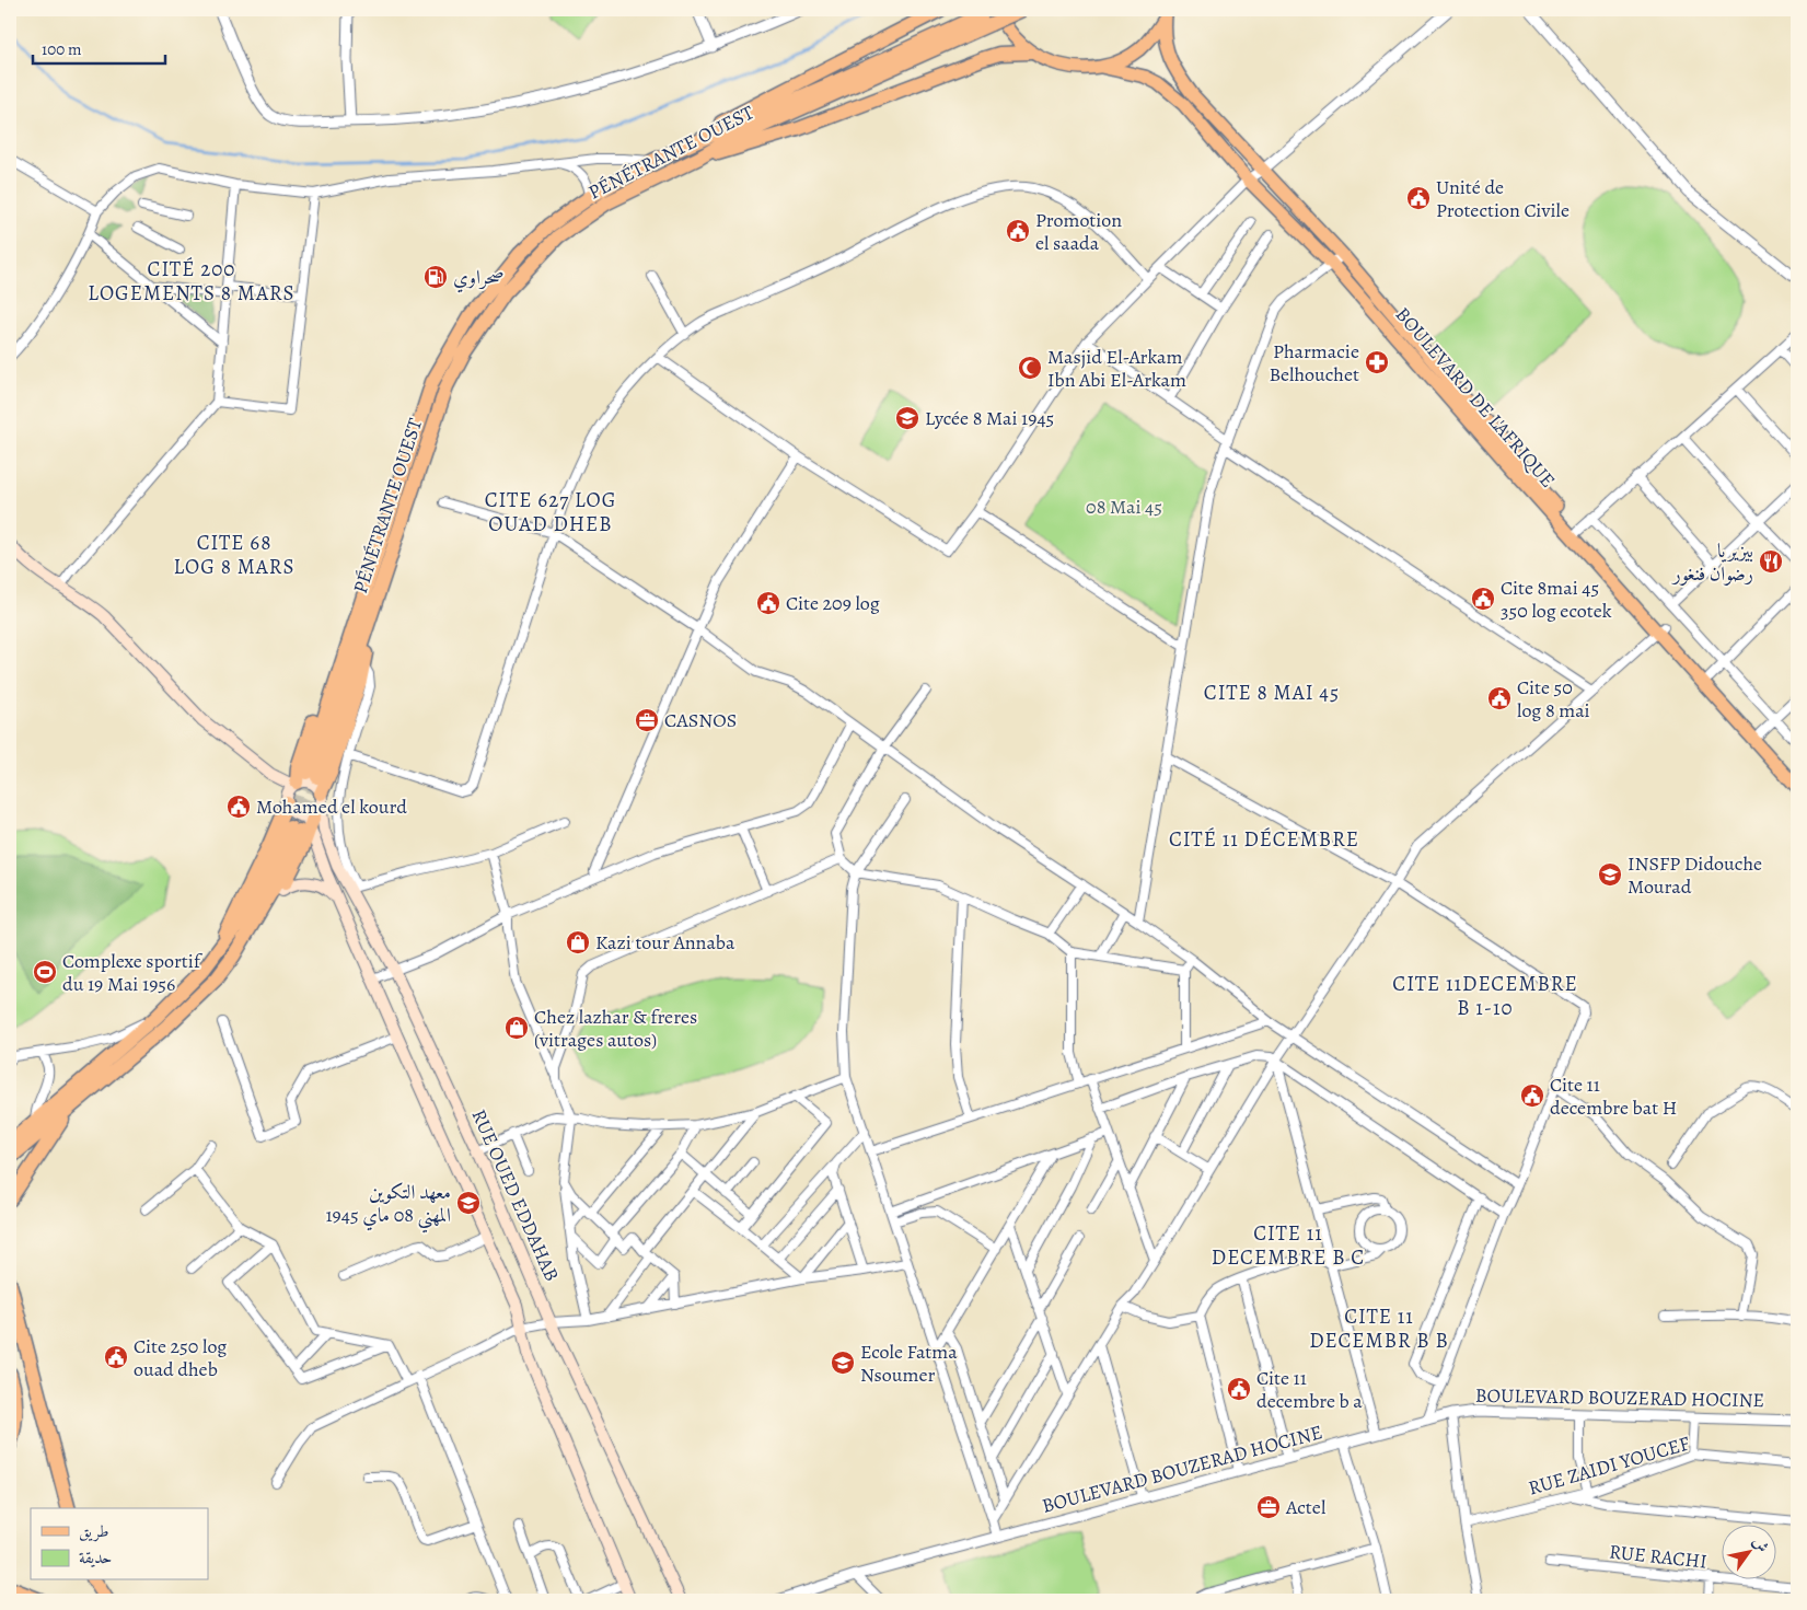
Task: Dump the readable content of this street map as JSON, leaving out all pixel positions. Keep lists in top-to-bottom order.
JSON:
{
  "streets": {
    "highway": ["PÉNÉTRANTE OUEST"],
    "main road": ["BOULEVARD DE L'AFRIQUE", "RUE OUED EDDAHAB"],
    "street": ["BOULEVARD BOUZERAD HOCINE", "RUE ZAIDI YOUCEF", "RUE RACHI"]
  },
  "districts": [
    "CITÉ 200 LOGEMENTS 8 MARS",
    "CITE 627 LOG OUAD DHEB",
    "CITE 68 LOG 8 MARS",
    "CITE 8 MAI 45",
    "CITÉ 11 DÉCEMBRE",
    "CITE 11DECEMBRE B 1-10",
    "CITE 11 DECEMBRE B C",
    "CITE 11 DECEMBR B B"
  ],
  "parks": ["08 Mai 45"],
  "places": {
    "public building": [
      "Unité de Protection Civile",
      "Promotion el saada",
      "Cite 8mai 45 350 log ecotek",
      "Cite 209 log",
      "Cite 50 log 8 mai",
      "Mohamed el kourd",
      "Cite 11 decembre bat H",
      "Cite 250 log ouad dheb",
      "Cite 11 decembre b a"
    ],
    "fuel station": ["صحراوي"],
    "pharmacy": ["Pharmacie Belhouchet"],
    "mosque": ["Masjid El-Arkam Ibn Abi El-Arkam"],
    "school or university": [
      "Lycée 8 Mai 1945",
      "INSFP Didouche Mourad",
      "معهد التكوين المهني 08 ماي 1945",
      "Ecole Fatma Nsoumer"
    ],
    "restaurant": ["بيزيريا رضوان فنغور"],
    "office": ["CASNOS", "Actel"],
    "shop": ["Kazi tour Annaba", "Chez lazhar & freres (vitrages autos)"],
    "sports": ["Complexe sportif du 19 Mai 1956"]
  },
  "legend": ["طريق", "حديقة"],
  "scale_bar": "100 m",
  "north": "top right"
}
